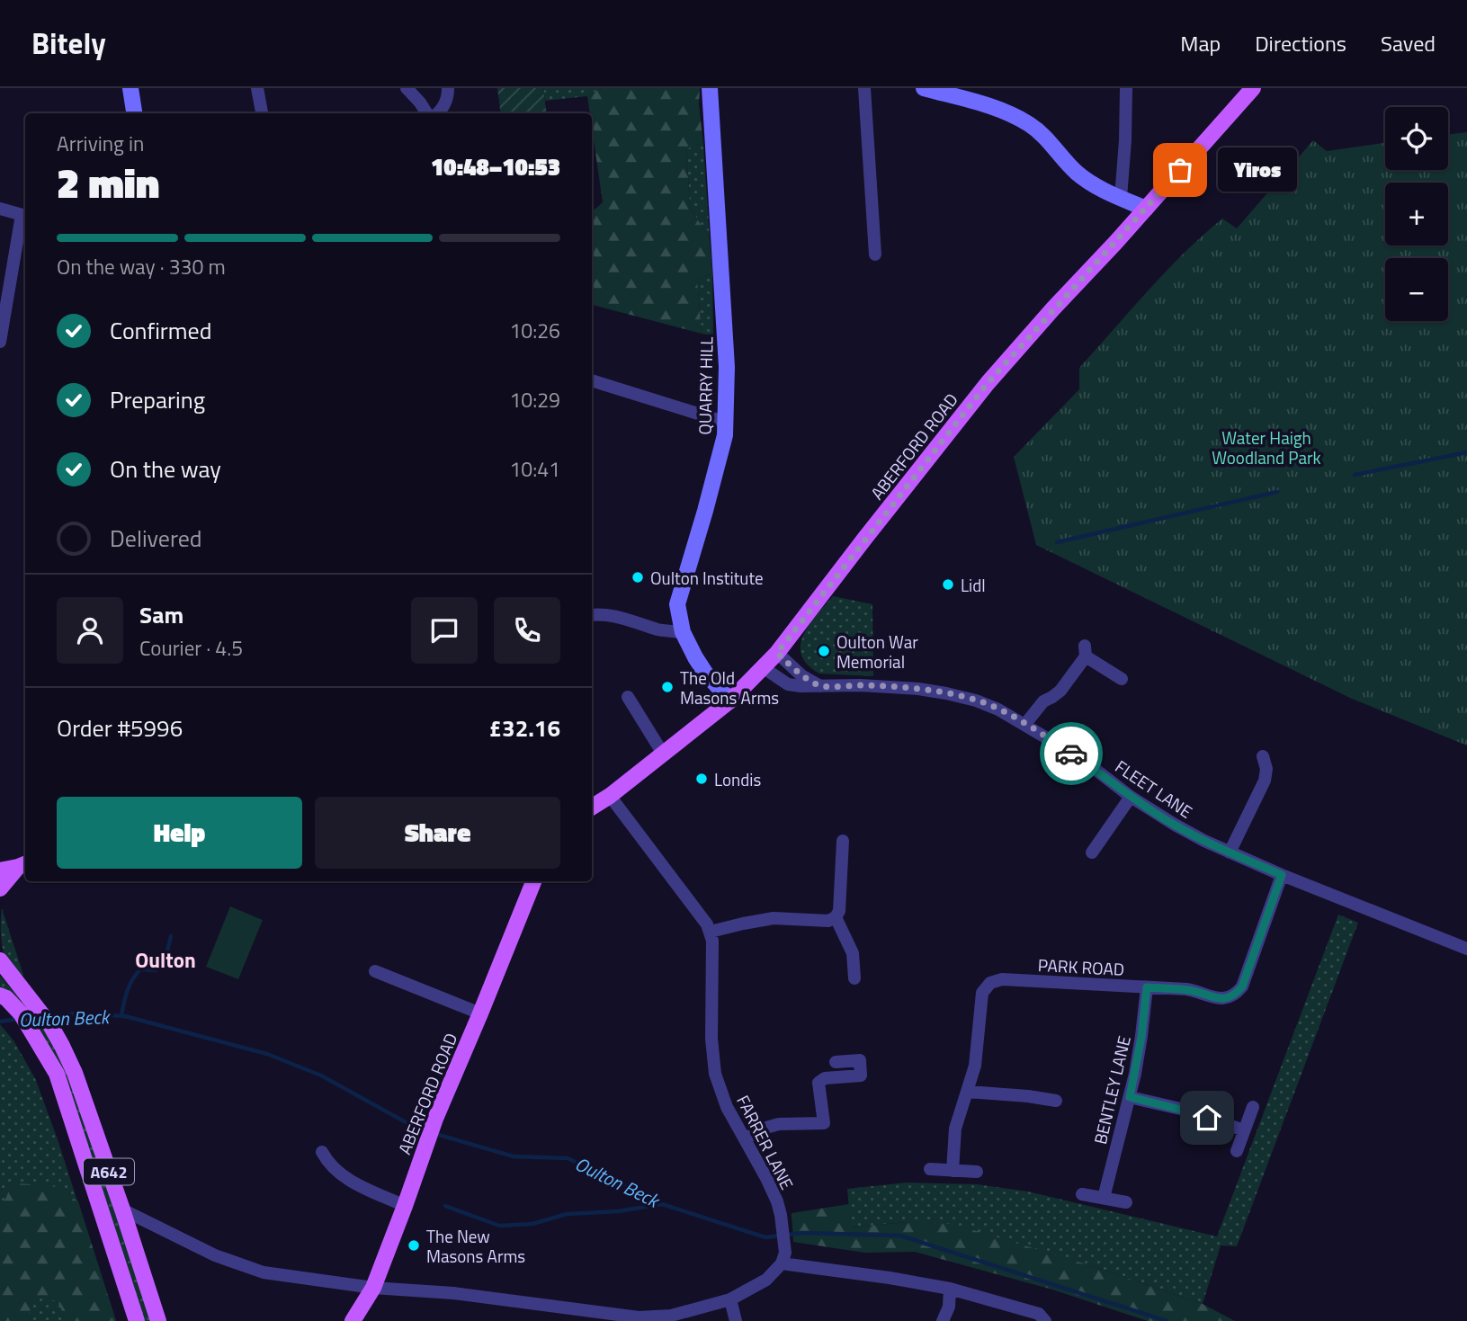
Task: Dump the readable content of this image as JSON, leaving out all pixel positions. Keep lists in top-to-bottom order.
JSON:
{
  "streets": {
    "main road": ["ABERFORD ROAD", "A642"],
    "street": [
      "QUARRY HILL",
      "FLEET LANE",
      "PARK ROAD",
      "BENTLEY LANE",
      "FARRER LANE"
    ]
  },
  "crossings": [
    ["QUARRY HILL", "ABERFORD ROAD"],
    ["ABERFORD ROAD", "FLEET LANE"],
    ["FLEET LANE", "PARK ROAD"],
    ["PARK ROAD", "BENTLEY LANE"]
  ],
  "districts": ["Oulton"],
  "water": ["Oulton Beck"],
  "parks": ["Water Haigh Woodland Park"],
  "places": [
    "Yiros",
    "Oulton Institute",
    "Lidl",
    "Oulton War Memorial",
    "The Old Masons Arms",
    "Londis",
    "The New Masons Arms"
  ],
  "page": {
    "header": "Bitely",
    "nav": ["Map", "Directions", "Saved"],
    "map_buttons": ["+", "−"],
    "heading": ["2 min", "Arriving in", "10:48–10:53"],
    "panel": [
      "Sam",
      "Courier · 4.5",
      "Order #5996",
      "£32.16"
    ],
    "bubble": "Yiros",
    "bar": "On the way · 330 m",
    "list": [
      ["Confirmed", "10:26"],
      ["Preparing", "10:29"],
      ["On the way", "10:41"],
      "Delivered"
    ],
    "buttons": ["Help", "Share"]
  }
}
